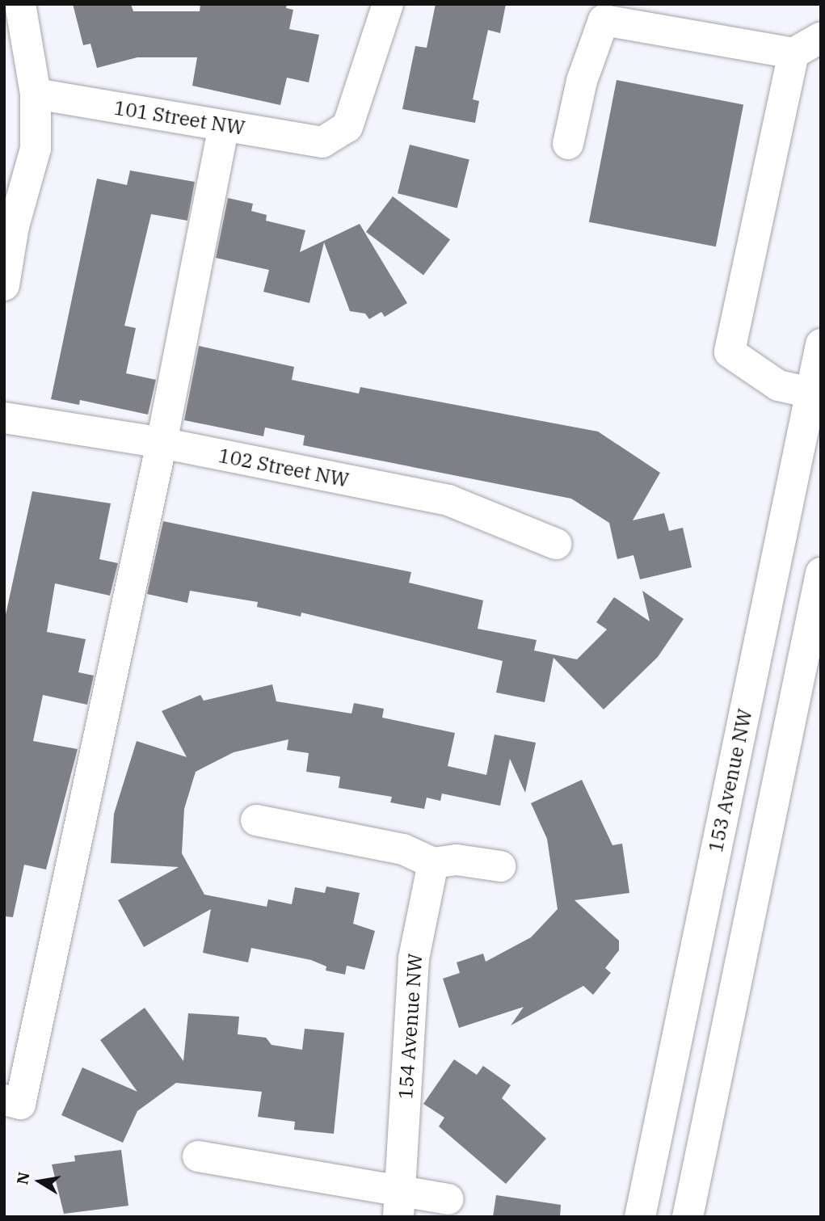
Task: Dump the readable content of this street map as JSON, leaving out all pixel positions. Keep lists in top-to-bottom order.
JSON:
{
  "streets": {
    "street": [
      "101 Street NW",
      "102 Street NW",
      "153 Avenue NW",
      "154 Avenue NW"
    ]
  },
  "north": "left"
}
